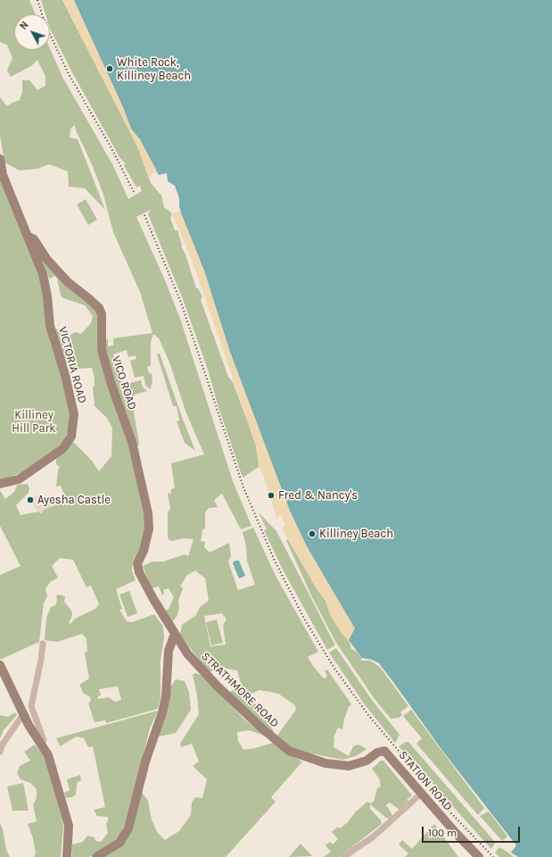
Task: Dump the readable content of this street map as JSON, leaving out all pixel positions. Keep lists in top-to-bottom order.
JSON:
{
  "streets": {
    "main road": [
      "VICTORIA ROAD",
      "VICO ROAD",
      "STRATHMORE ROAD",
      "STATION ROAD"
    ]
  },
  "crossings": [
    ["VICTORIA ROAD", "VICO ROAD"],
    ["VICO ROAD", "STRATHMORE ROAD"],
    ["STRATHMORE ROAD", "STATION ROAD"]
  ],
  "parks": ["Killiney Hill Park"],
  "places": [
    "White Rock, Killiney Beach",
    "Fred & Nancy's",
    "Ayesha Castle",
    "Killiney Beach"
  ],
  "scale_bar": "100 m",
  "north": "top left"
}
